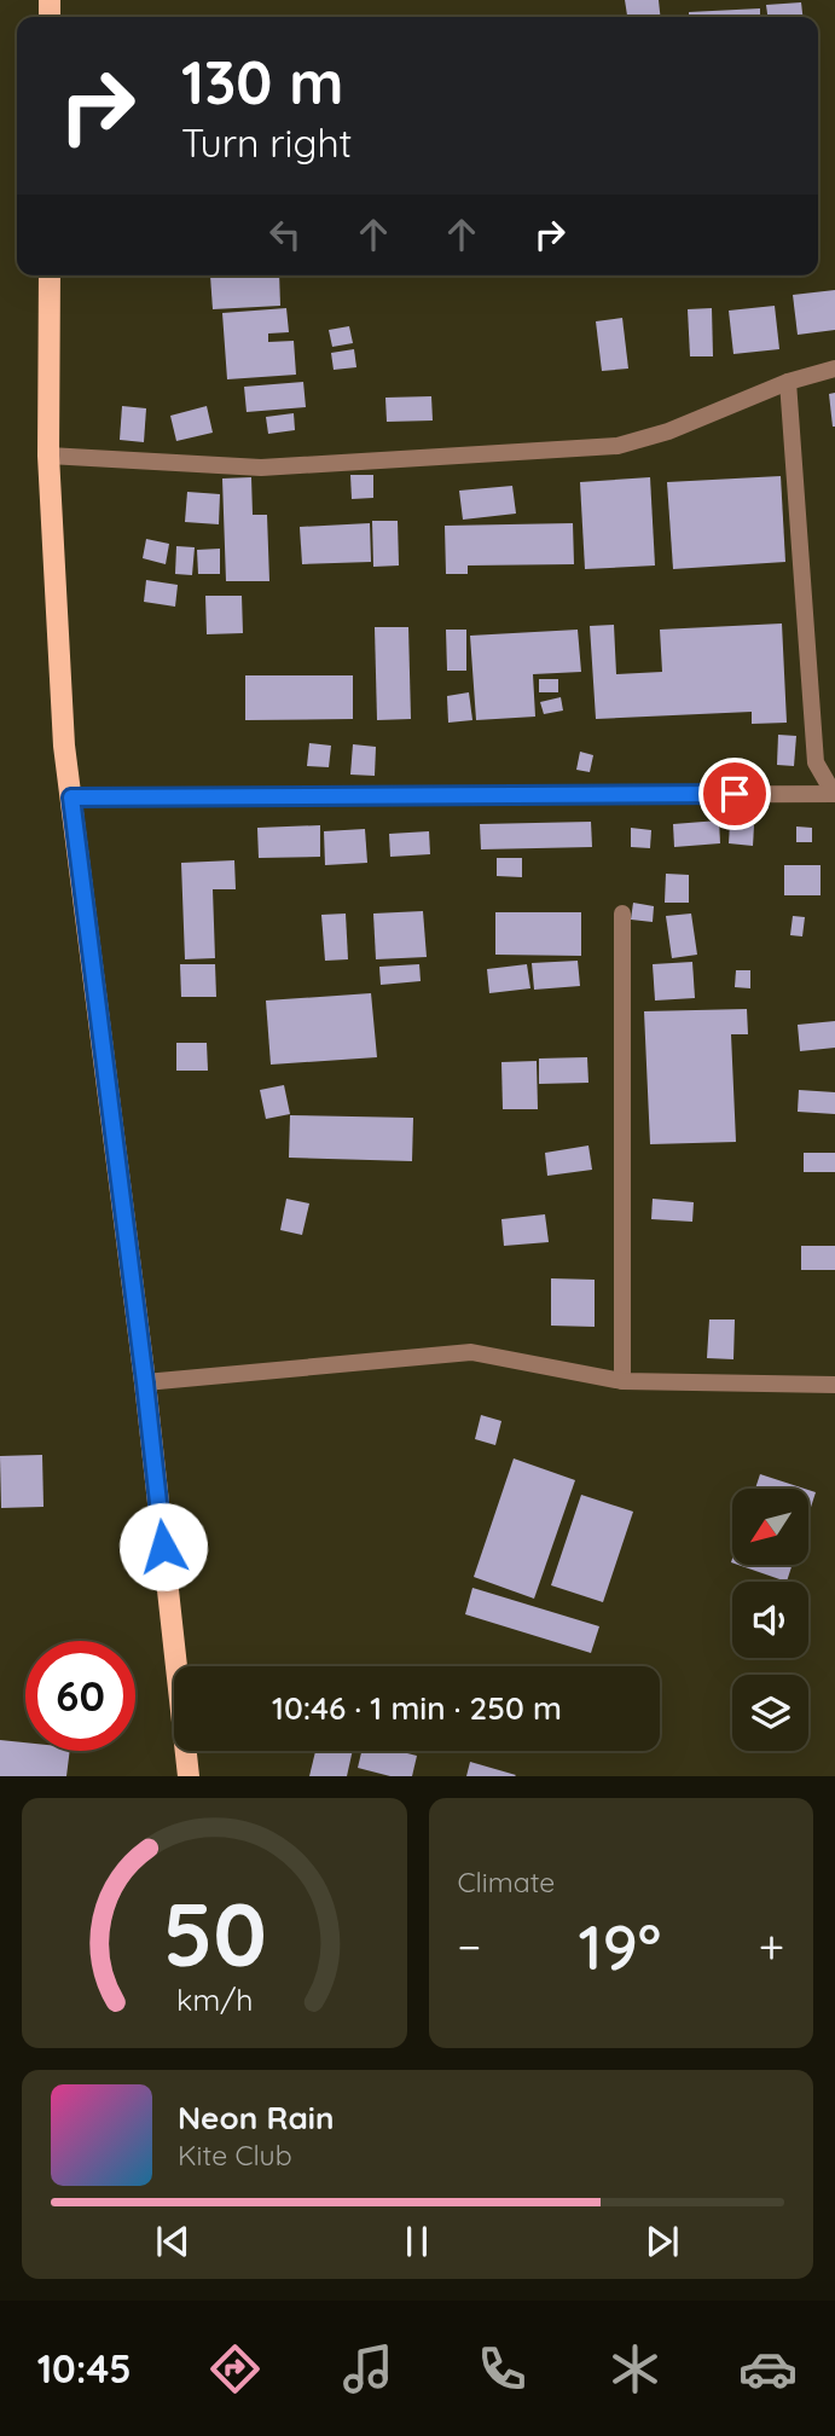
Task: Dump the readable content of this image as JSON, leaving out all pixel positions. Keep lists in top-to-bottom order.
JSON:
{
  "north": "bottom left",
  "page": {
    "turn": ["130 m", "Turn right"],
    "limit": "60",
    "trip": "10:46 · 1 min · 250 m",
    "tile": "Climate",
    "heat": ["−", "19°", "+"],
    "song": ["Neon Rain", "Kite Club"],
    "tabs": "10:45",
    "gauge": ["50", "km/h"]
  }
}
